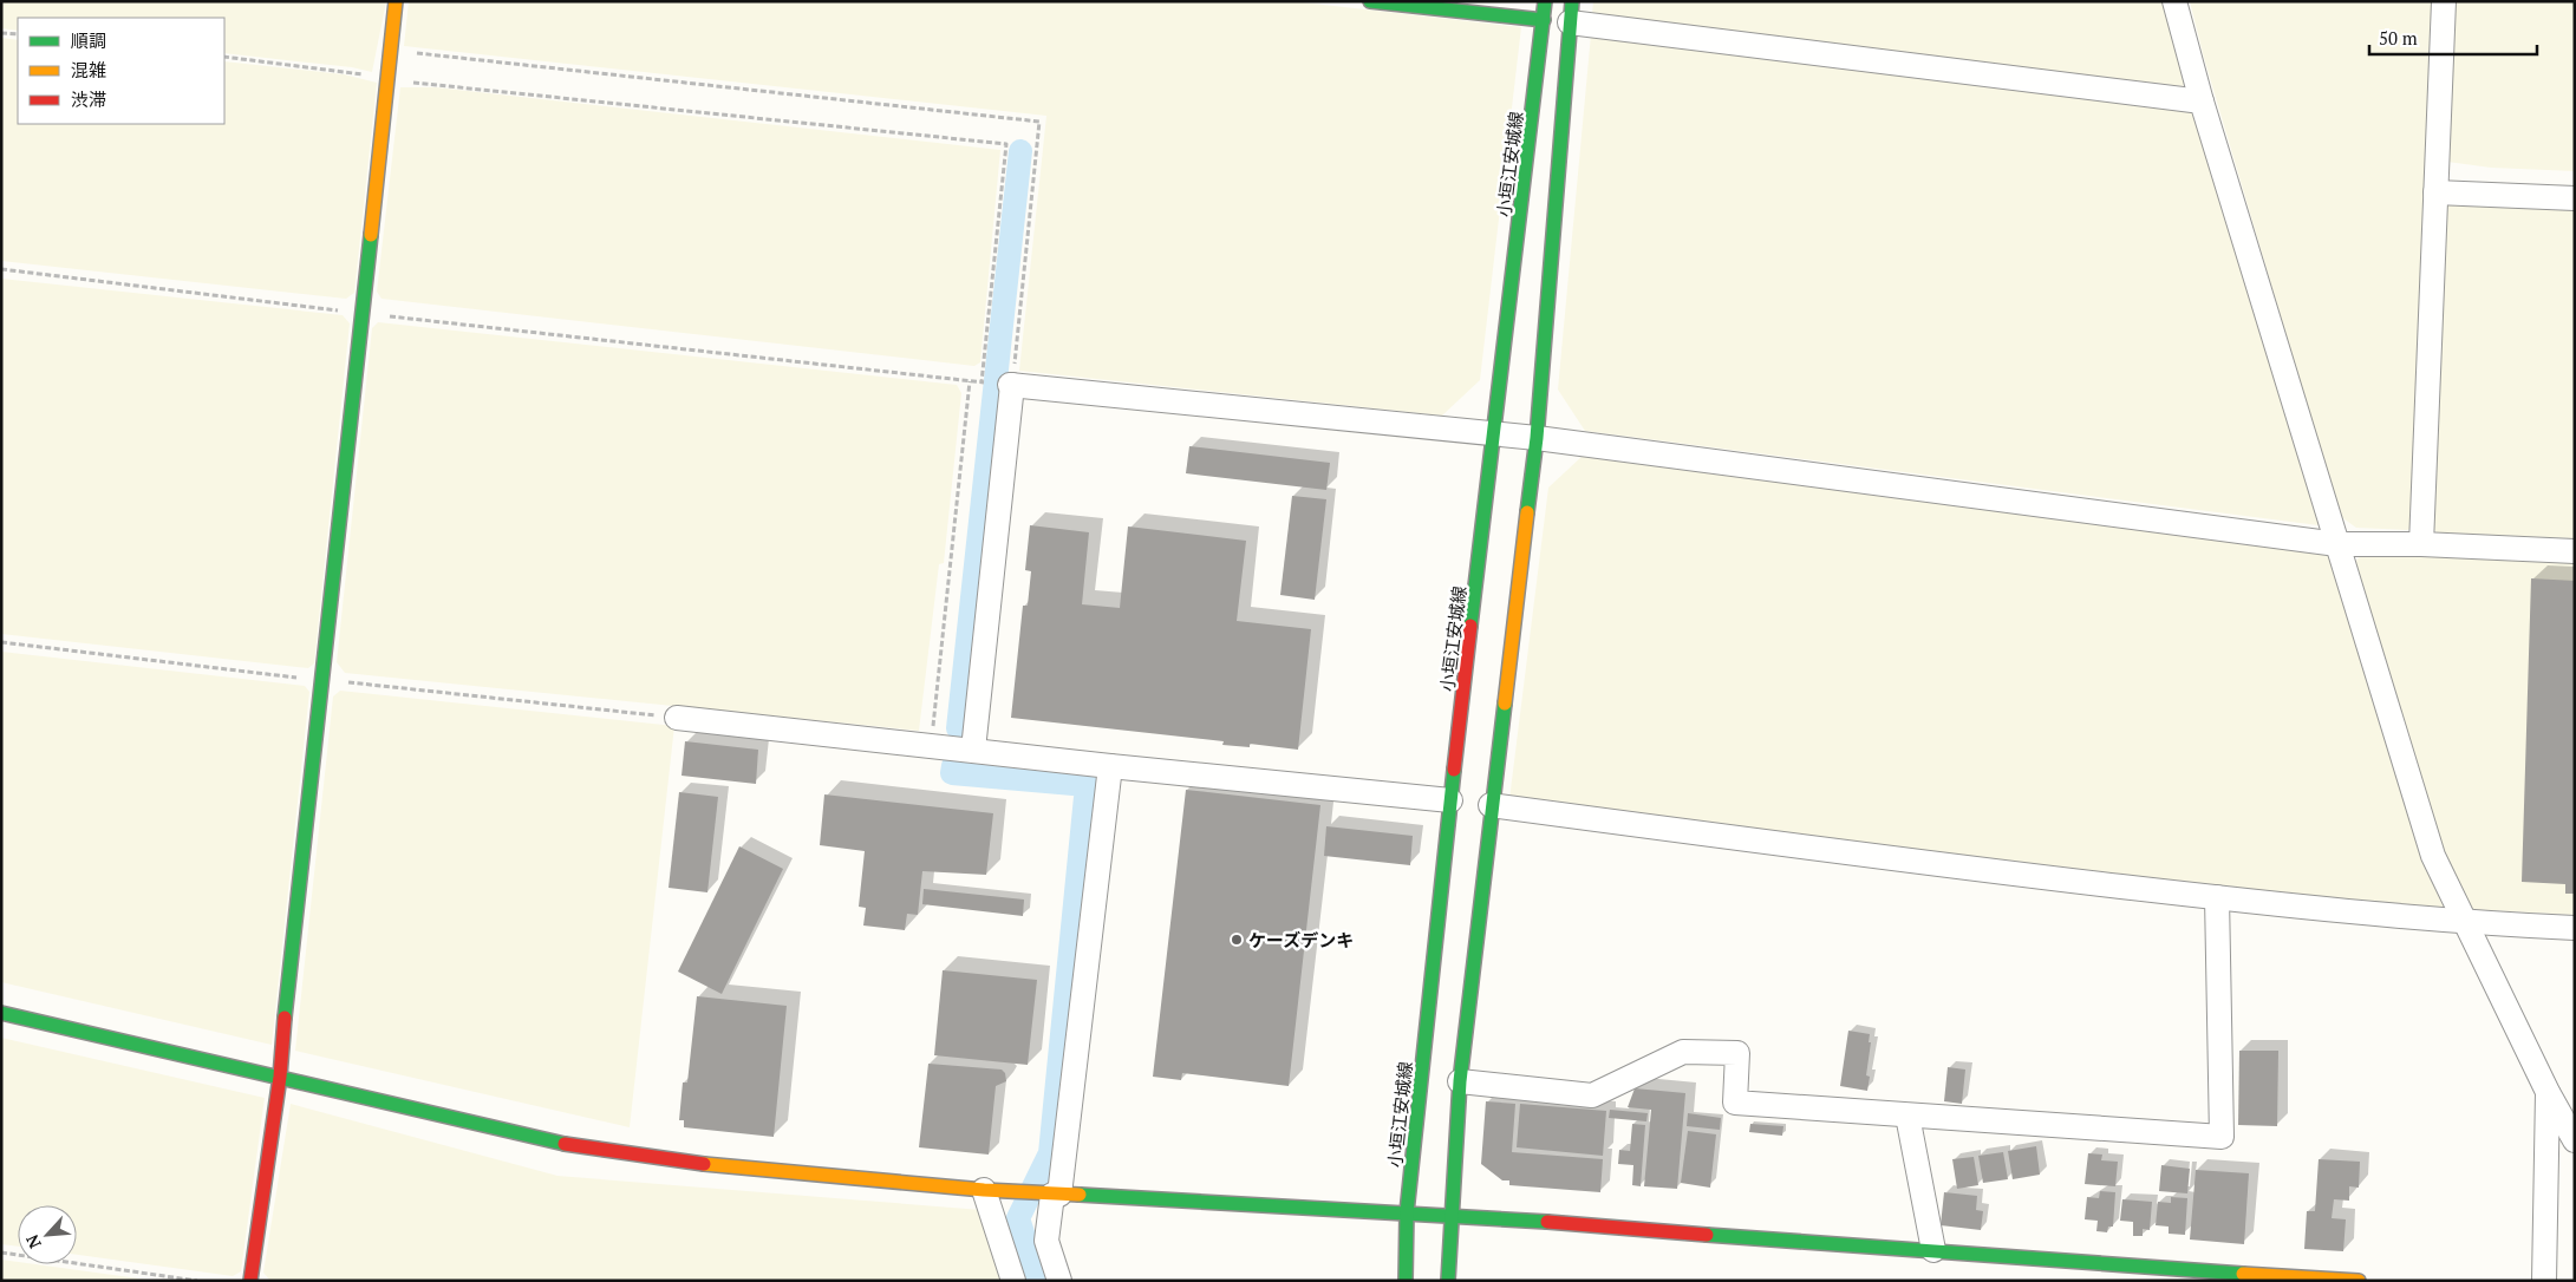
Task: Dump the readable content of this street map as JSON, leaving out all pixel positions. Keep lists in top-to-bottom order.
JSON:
{
  "streets": {
    "street": ["小垣江安城線"]
  },
  "places": ["ケーズデンキ"],
  "legend": ["順調", "混雑", "渋滞"],
  "scale_bar": "50 m",
  "north": "bottom left"
}
